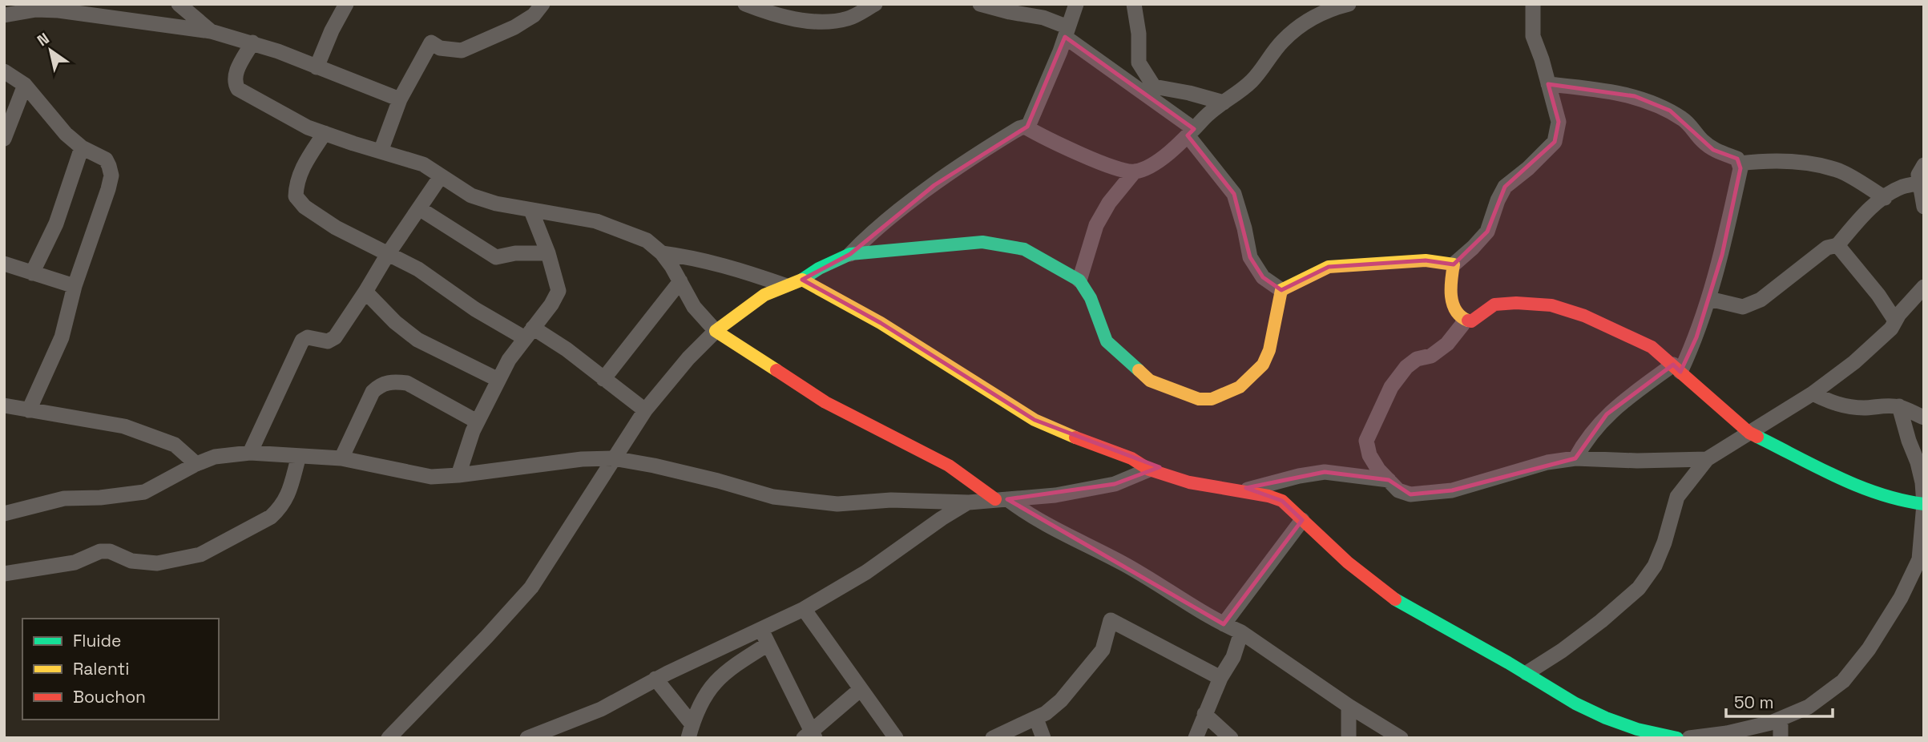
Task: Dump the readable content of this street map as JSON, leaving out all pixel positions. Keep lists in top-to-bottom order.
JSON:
{
  "legend": ["Fluide", "Ralenti", "Bouchon"],
  "scale_bar": "50 m",
  "north": "top left"
}
